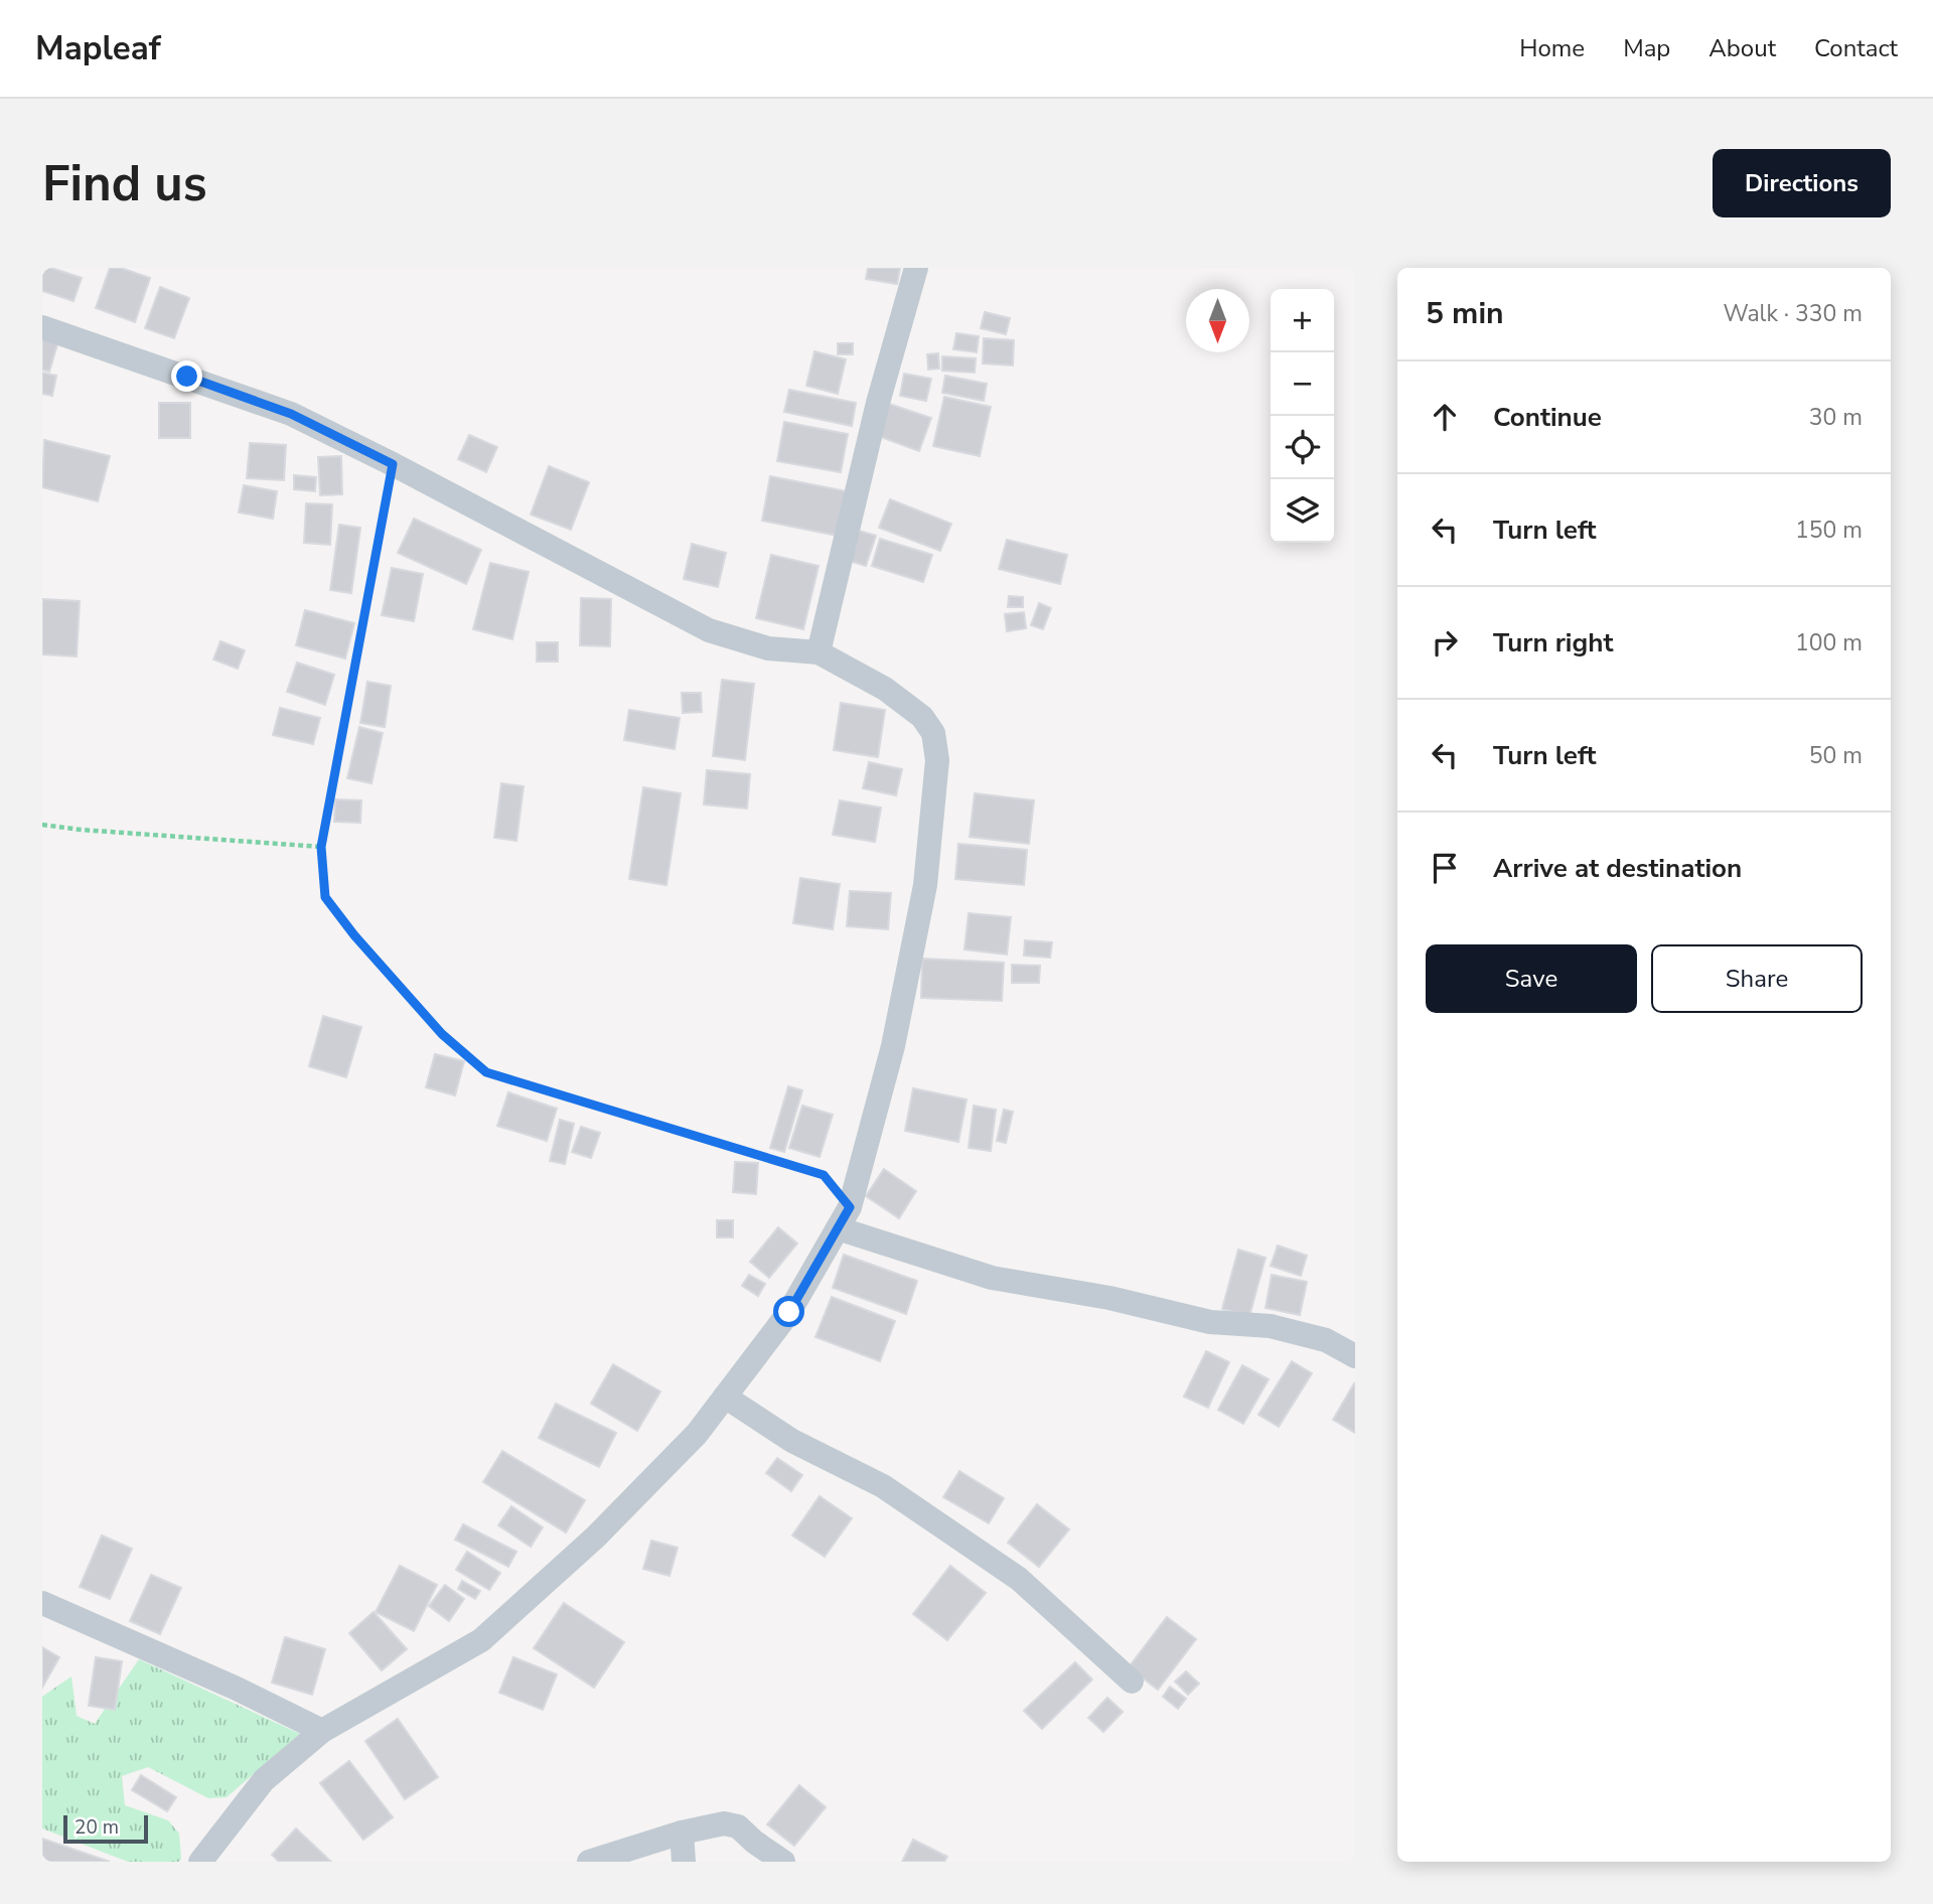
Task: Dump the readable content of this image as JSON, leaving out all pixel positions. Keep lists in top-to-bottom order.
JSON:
{
  "scale_bar": "20 m",
  "north": "bottom",
  "page": {
    "header": "Mapleaf",
    "nav": [
      "Home",
      "Map",
      "About",
      "Contact"
    ],
    "buttons": [
      "Directions",
      ["Save", "Share"]
    ],
    "title": "Find us",
    "heading": ["5 min", "Walk · 330 m"],
    "map_buttons": ["+", "−"],
    "list": [
      ["Continue", "30 m"],
      ["Turn left", "150 m"],
      ["Turn right", "100 m"],
      ["Turn left", "50 m"],
      "Arrive at destination"
    ],
    "scale": "20 m"
  }
}
